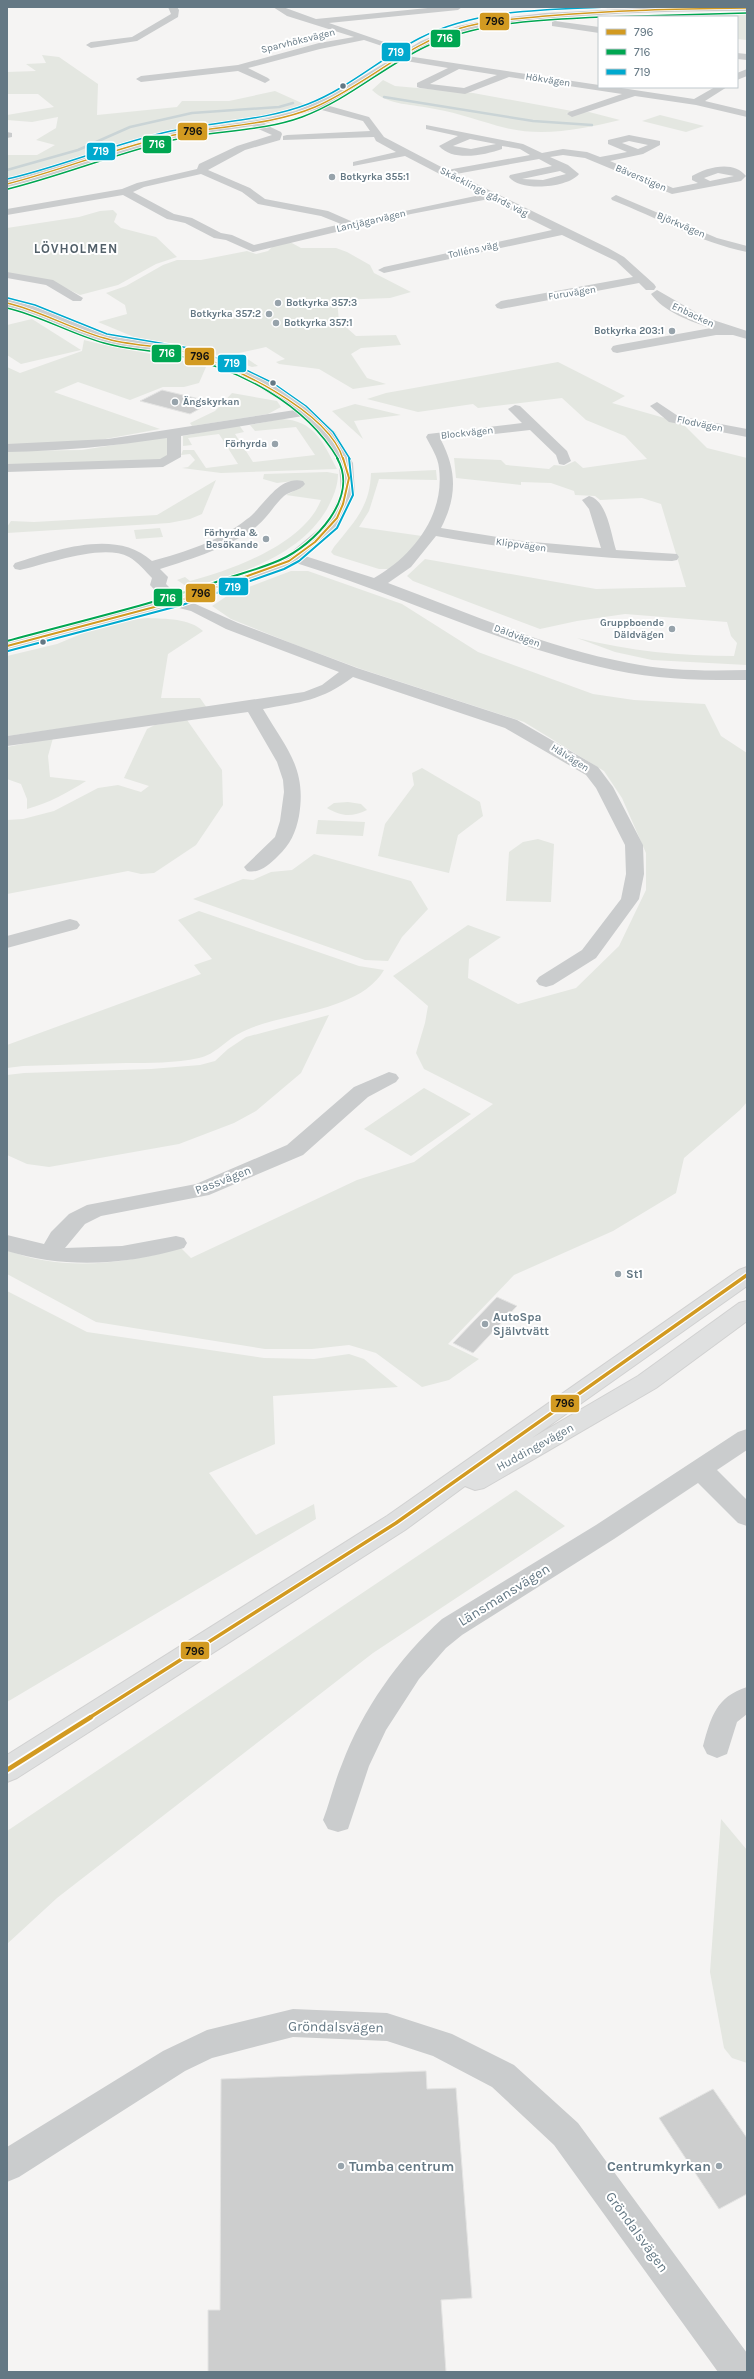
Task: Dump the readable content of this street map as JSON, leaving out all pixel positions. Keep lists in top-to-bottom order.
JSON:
{
  "streets": {
    "main road": ["Huddingevägen"],
    "street": [
      "Sparvhöksvägen",
      "Hökvägen",
      "Bäverstigen",
      "Skäcklinge gårds väg",
      "Lantjägarvägen",
      "Björkvägen",
      "Tolléns väg",
      "Furuvägen",
      "Enbacken",
      "Flodvägen",
      "Blockvägen",
      "Klippvägen",
      "Däldvägen",
      "Hålvägen",
      "Passvägen",
      "Länsmansvägen",
      "Gröndalsvägen"
    ]
  },
  "crossings": [
    ["Bäverstigen", "Skäcklinge gårds väg"],
    ["Skäcklinge gårds väg", "Lantjägarvägen"],
    ["Skäcklinge gårds väg", "Tolléns väg"],
    ["Skäcklinge gårds väg", "Furuvägen"],
    ["Skäcklinge gårds väg", "Enbacken"],
    ["Blockvägen", "Klippvägen"],
    ["Blockvägen", "Däldvägen"]
  ],
  "districts": ["LÖVHOLMEN"],
  "places": [
    "Botkyrka 355:1",
    "Botkyrka 357:3",
    "Botkyrka 357:2",
    "Botkyrka 357:1",
    "Botkyrka 203:1",
    "Ängskyrkan",
    "Förhyrda",
    "Förhyrda & Besökande",
    "Gruppboende Däldvägen",
    "St1",
    "AutoSpa Självtvätt",
    "Tumba centrum",
    "Centrumkyrkan"
  ],
  "lines": ["transit line 719", "transit line 796", "transit line 716"],
  "legend": ["796", "716", "719"]
}
